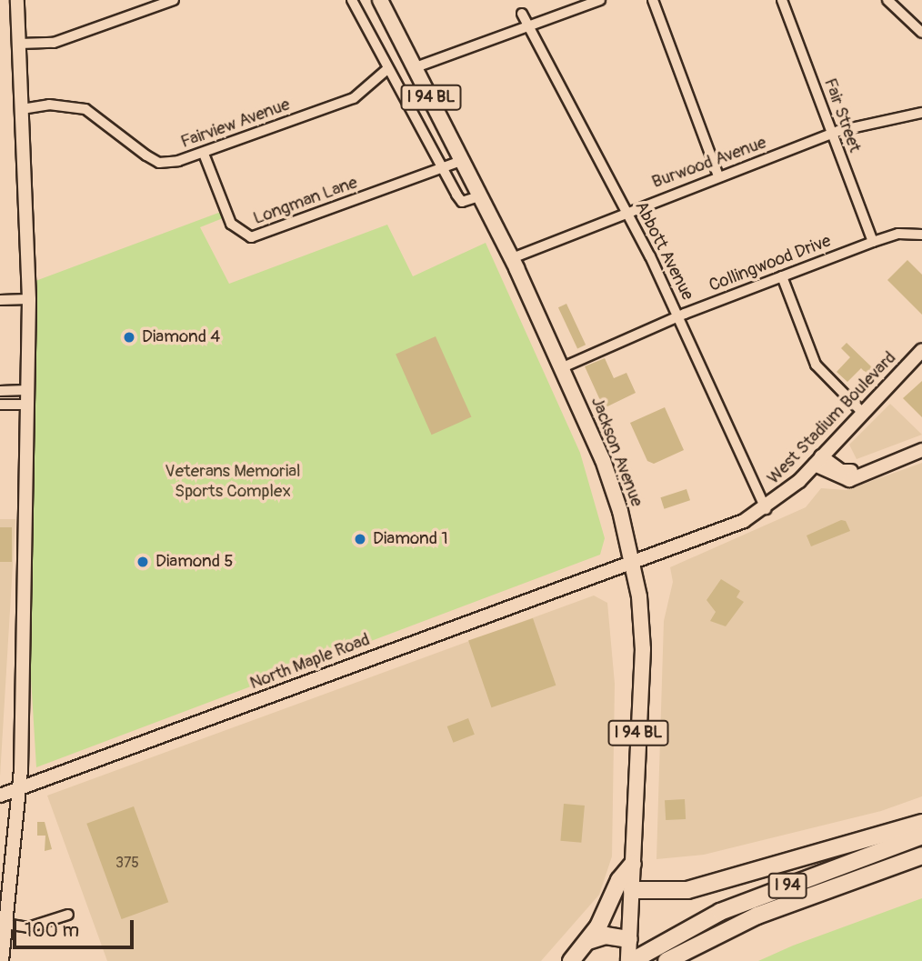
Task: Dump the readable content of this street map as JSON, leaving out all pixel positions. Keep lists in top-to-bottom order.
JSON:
{
  "streets": {
    "highway": ["I 94"],
    "main road": [
      "I 94 BL",
      "West Stadium Boulevard",
      "Jackson Avenue",
      "North Maple Road"
    ],
    "street": [
      "Fair Street",
      "Fairview Avenue",
      "Burwood Avenue",
      "Longman Lane",
      "Abbott Avenue",
      "Collingwood Drive"
    ]
  },
  "crossings": [
    ["Fair Street", "Burwood Avenue"],
    ["Fair Street", "Collingwood Drive"],
    ["Fairview Avenue", "Longman Lane"],
    ["Burwood Avenue", "Abbott Avenue"],
    ["Burwood Avenue", "Jackson Avenue"],
    ["Longman Lane", "Jackson Avenue"],
    ["Abbott Avenue", "Collingwood Drive"],
    ["Abbott Avenue", "West Stadium Boulevard"],
    ["Abbott Avenue", "North Maple Road"],
    ["Collingwood Drive", "Jackson Avenue"],
    ["West Stadium Boulevard", "North Maple Road"],
    ["Jackson Avenue", "North Maple Road"],
    ["Jackson Avenue", "I 94"]
  ],
  "parks": ["Veterans Memorial Sports Complex"],
  "places": ["Diamond 4", "Diamond 1", "Diamond 5"],
  "house_numbers": ["375"],
  "scale_bar": "100 m"
}
